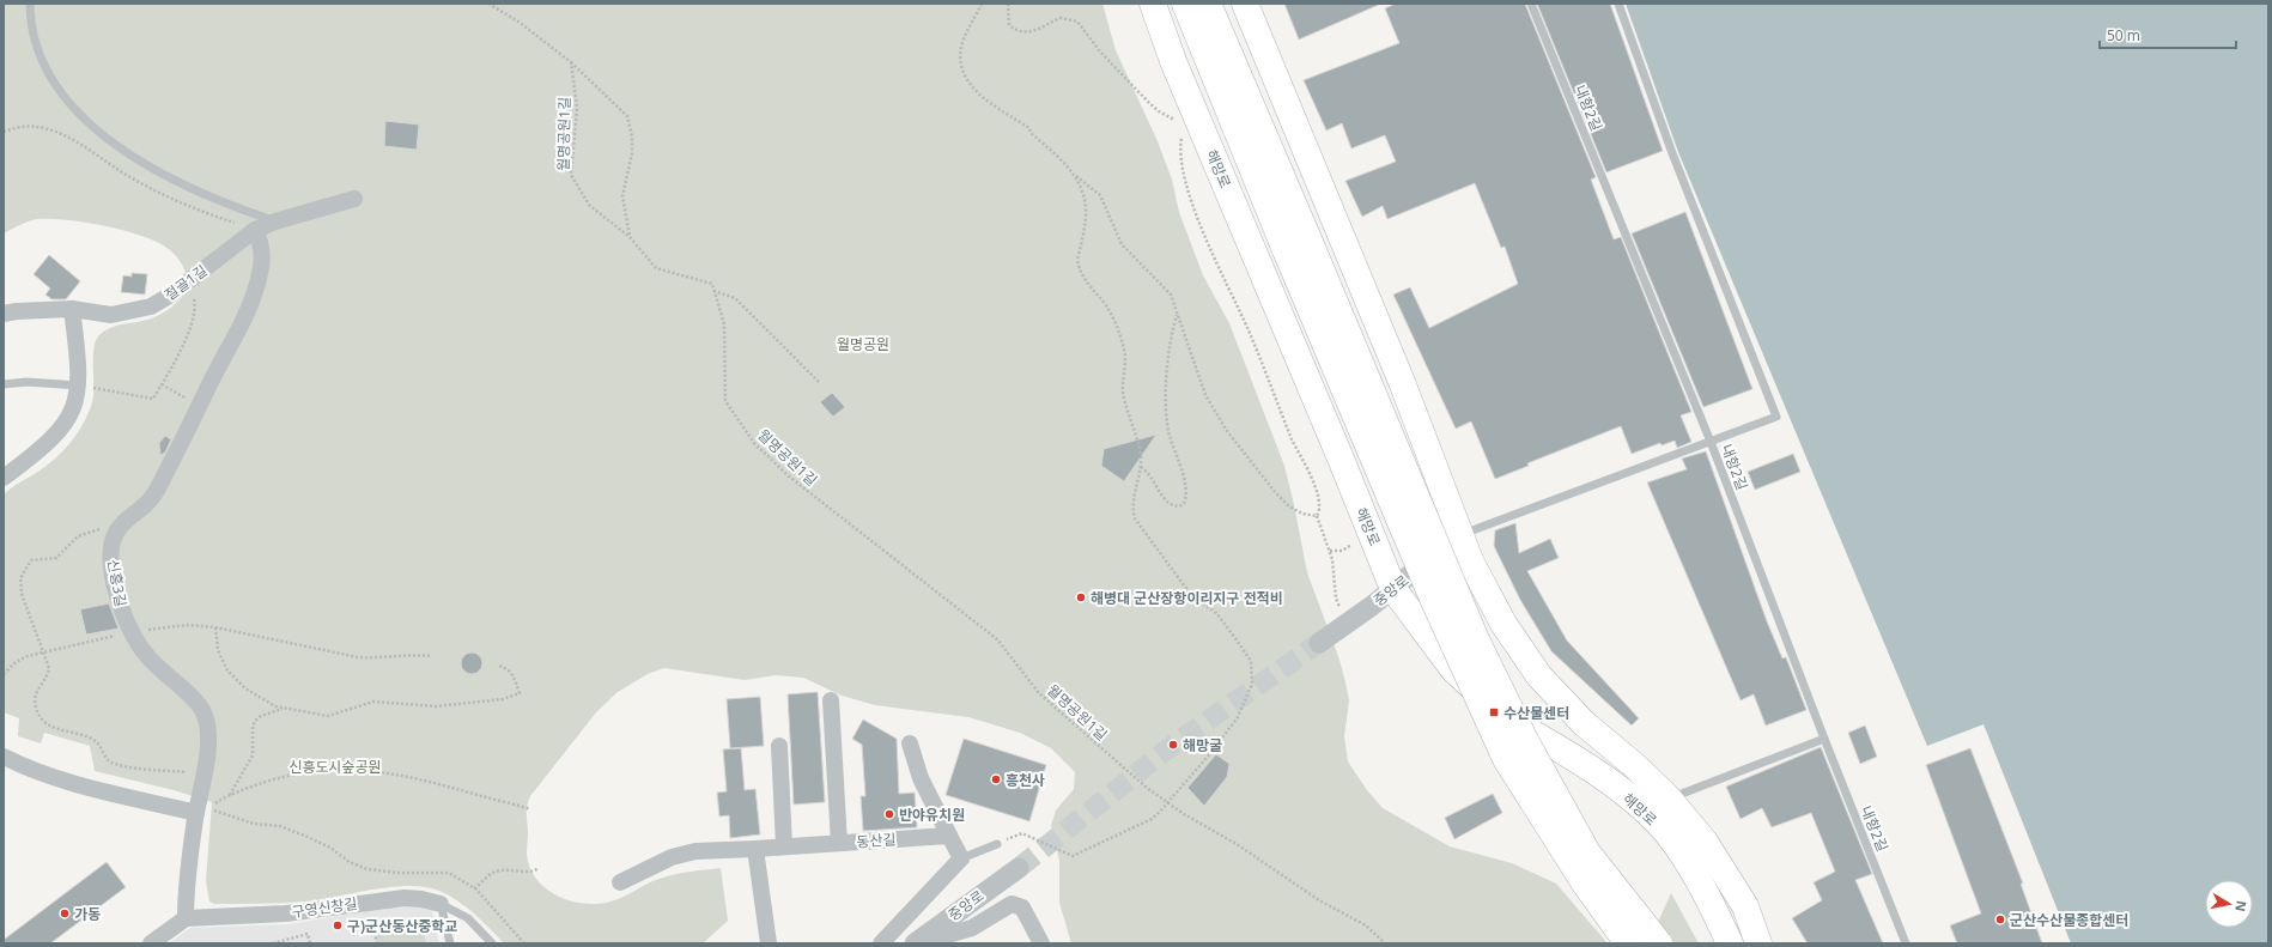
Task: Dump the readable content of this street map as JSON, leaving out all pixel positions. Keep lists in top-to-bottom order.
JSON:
{
  "streets": {
    "main road": ["해망로"],
    "street": [
      "절골1길",
      "신흥3길",
      "중앙로",
      "동산길",
      "구영신창길"
    ],
    "lane": ["내항2길"],
    "path": ["월명공원1길"]
  },
  "crossings": [
    ["해망로", "중앙로"],
    ["신흥3길", "구영신창길"]
  ],
  "parks": ["월명공원", "신흥도시숲공원"],
  "places": {
    "other": [
      "해병대 군산장항이리지구 전적비",
      "해망굴",
      "흥천사",
      "반야유치원",
      "가동",
      "군산수산물종합센터",
      "구)군산동산중학교"
    ],
    "transit": ["수산물센터"]
  },
  "scale_bar": "50 m",
  "north": "right"
}
